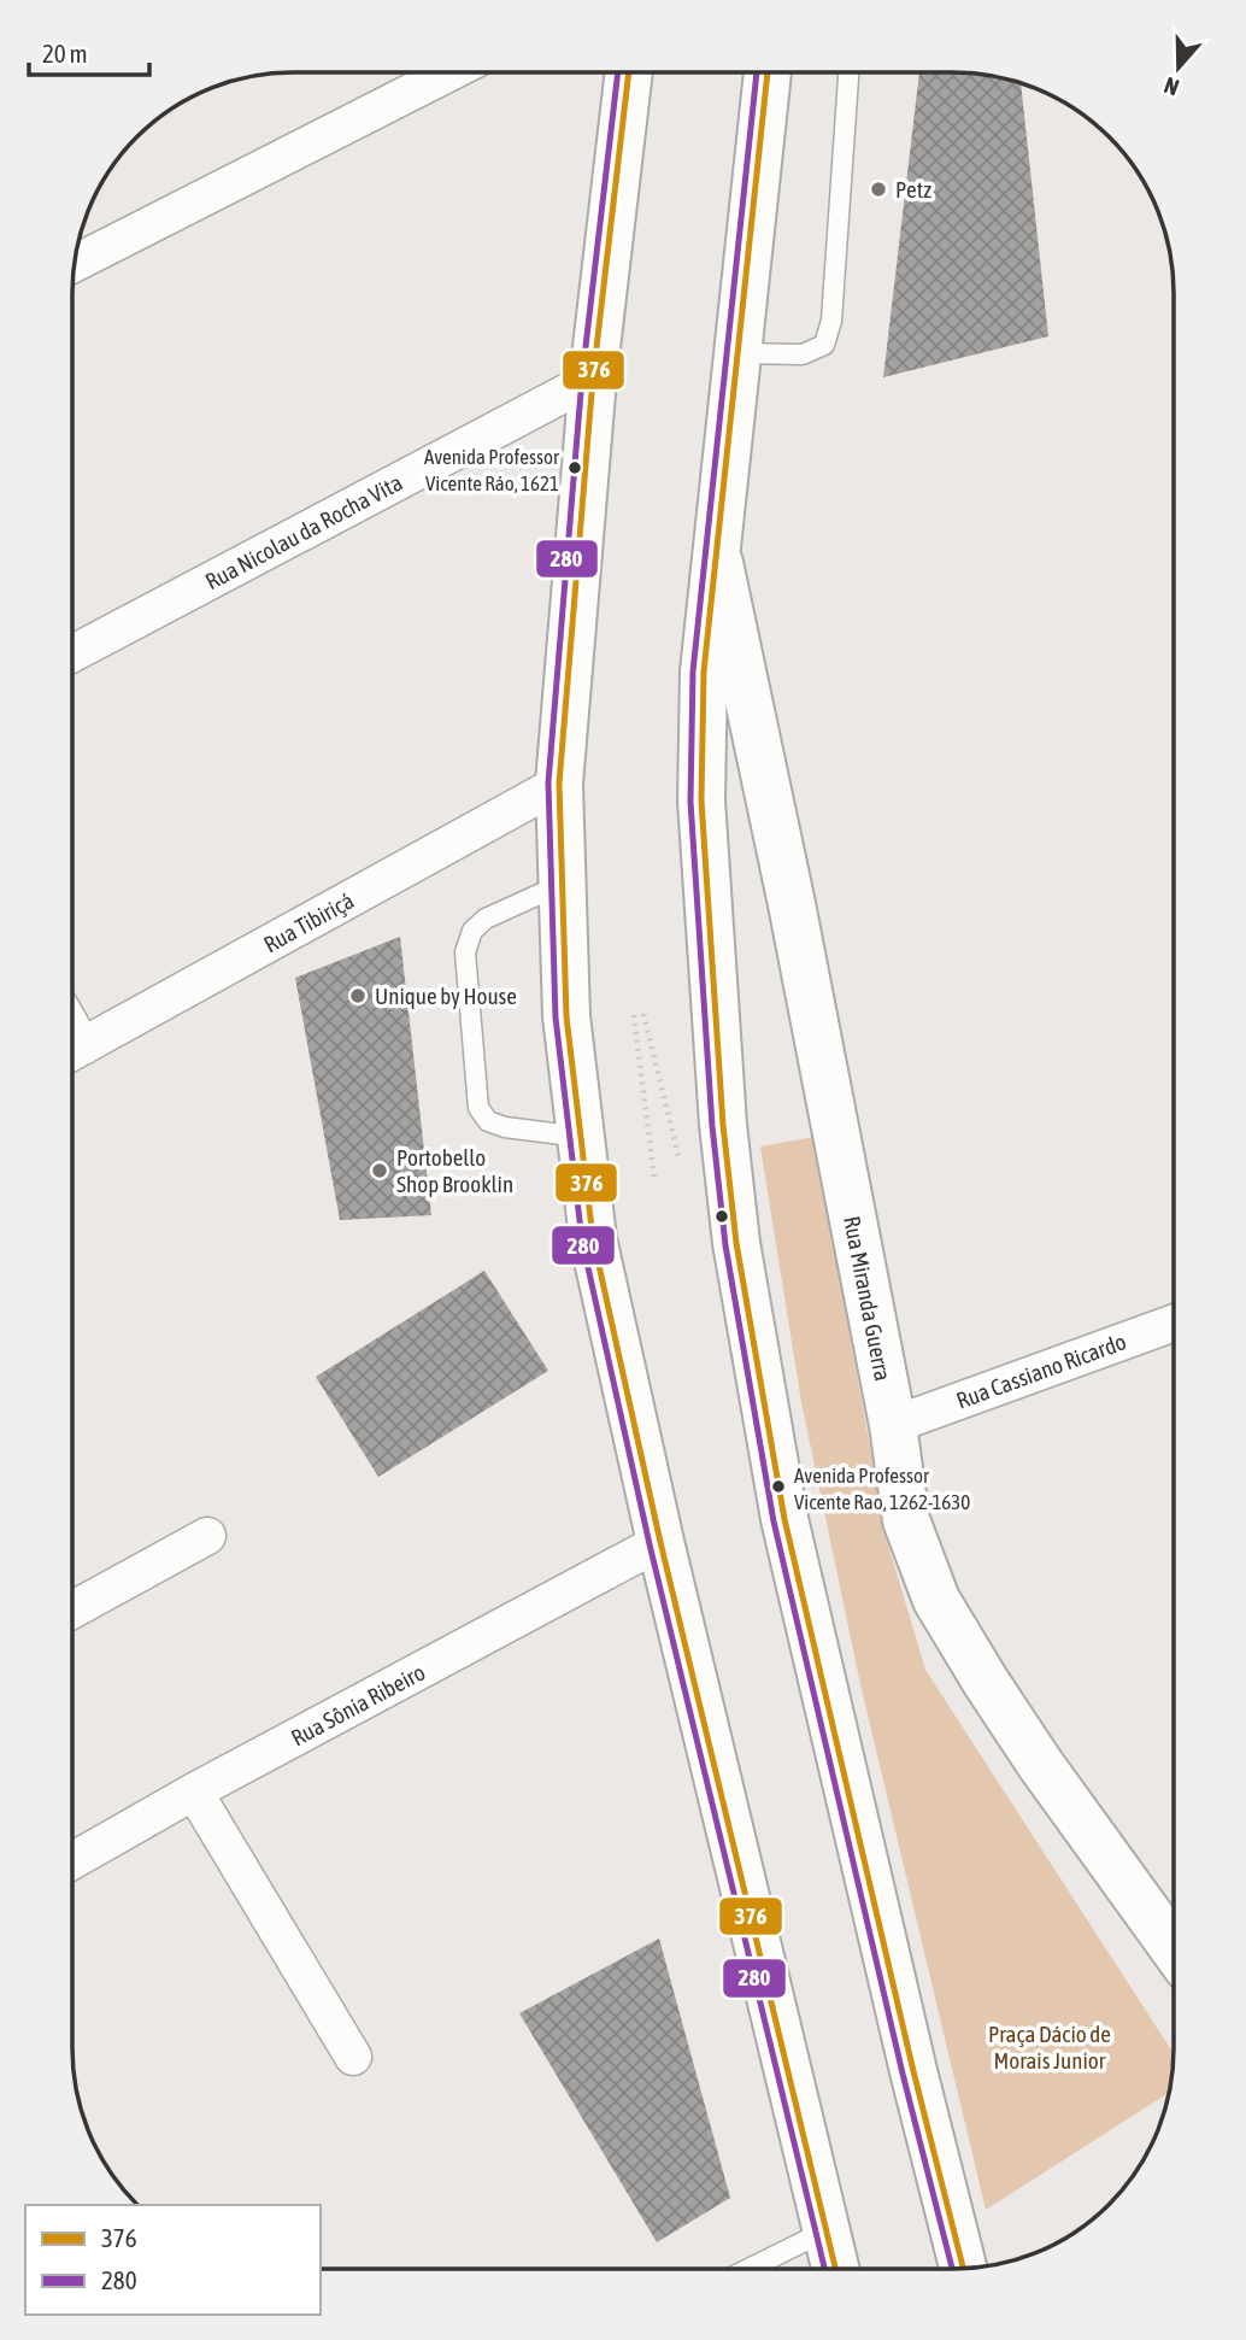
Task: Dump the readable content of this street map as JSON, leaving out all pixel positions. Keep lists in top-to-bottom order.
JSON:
{
  "streets": {
    "main road": ["Rua Miranda Guerra"],
    "street": [
      "Rua Nicolau da Rocha Vita",
      "Rua Tibiriçá",
      "Rua Cassiano Ricardo",
      "Rua Sônia Ribeiro"
    ]
  },
  "crossings": [
    ["Rua Miranda Guerra", "Rua Cassiano Ricardo"]
  ],
  "parks": ["Praça Dácio de Morais Junior"],
  "places": [
    "Petz",
    "Avenida Professor Vicente Ráo, 1621",
    "Unique by House",
    "Portobello Shop Brooklin",
    "Avenida Professor Vicente Rao, 1262-1630"
  ],
  "lines": ["transit line 376", "transit line 280"],
  "legend": ["376", "280"],
  "scale_bar": "20 m",
  "north": "bottom"
}
